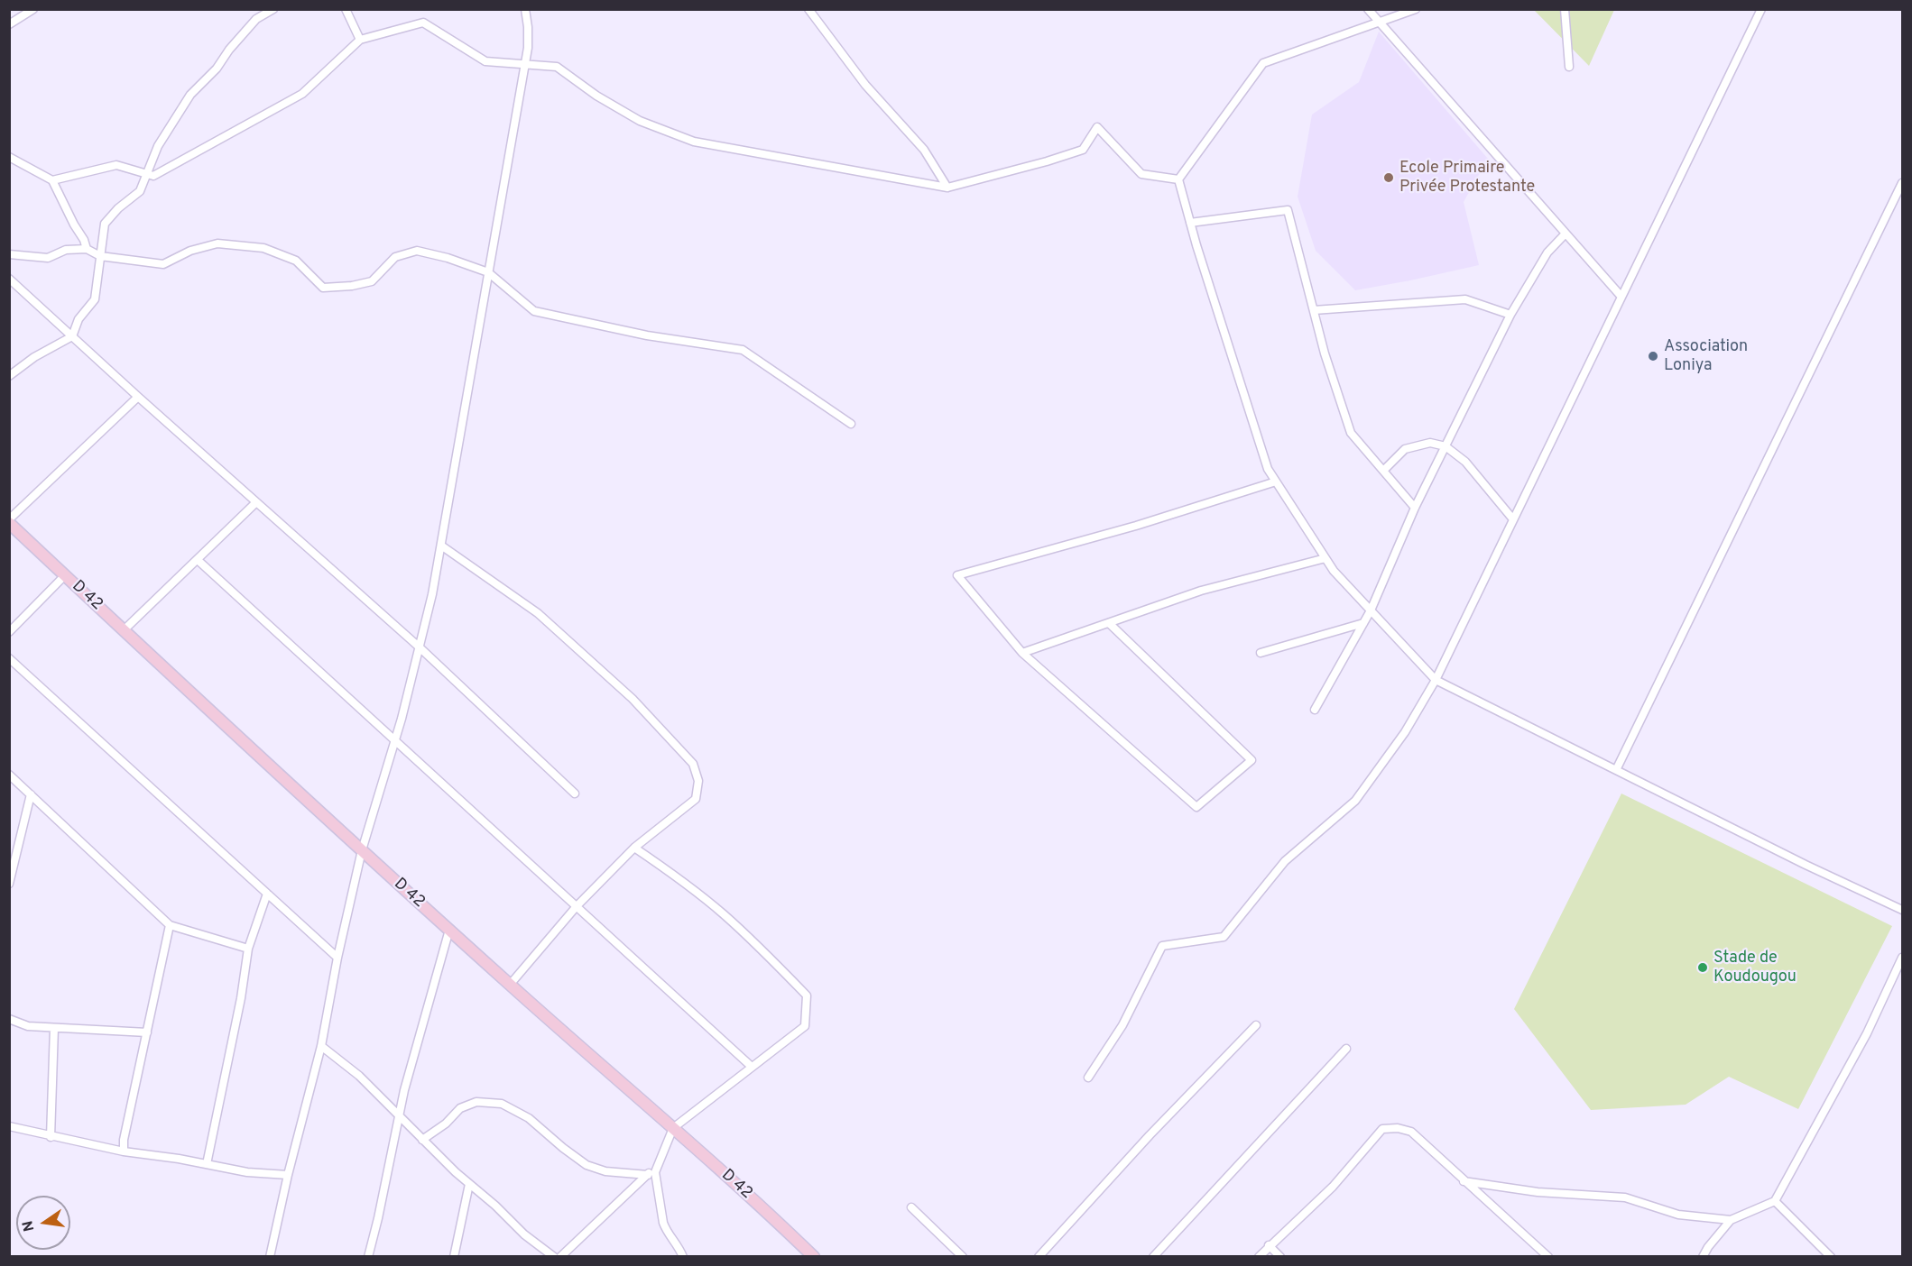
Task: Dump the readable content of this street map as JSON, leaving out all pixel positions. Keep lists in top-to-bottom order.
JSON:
{
  "streets": {
    "street": ["D 42"]
  },
  "places": ["Ecole Primaire Privée Protestante", "Association Loniya", "Stade de Koudougou"],
  "north": "left"
}
